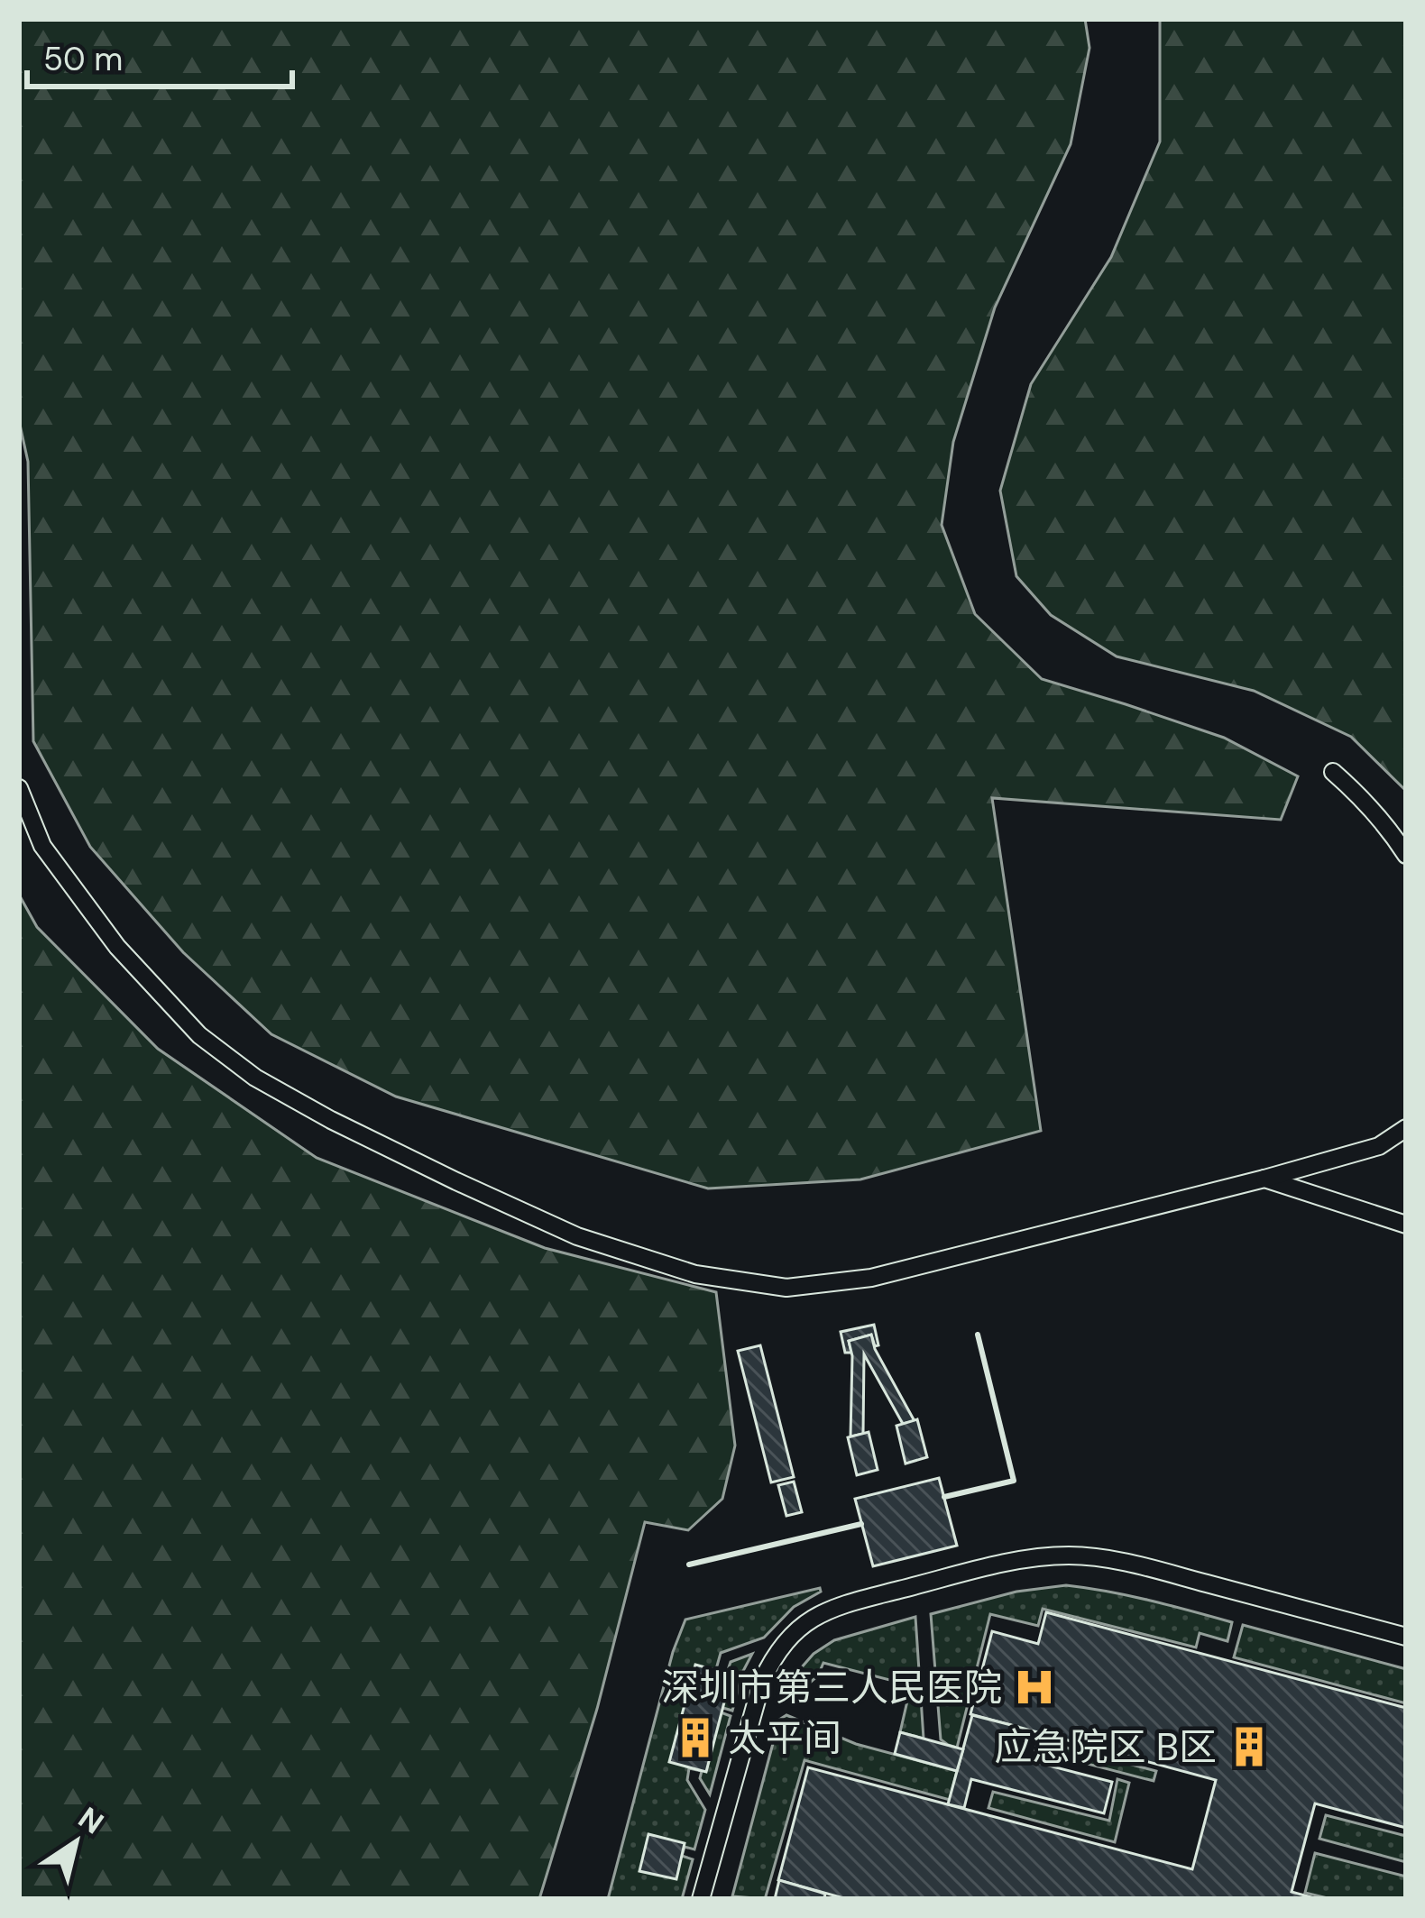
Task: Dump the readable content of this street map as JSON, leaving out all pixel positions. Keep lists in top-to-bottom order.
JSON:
{
  "places": {
    "hospital": ["深圳市第三人民医院"],
    "building": ["太平间", "应急院区 B区"]
  },
  "scale_bar": "50 m",
  "north": "top right"
}
